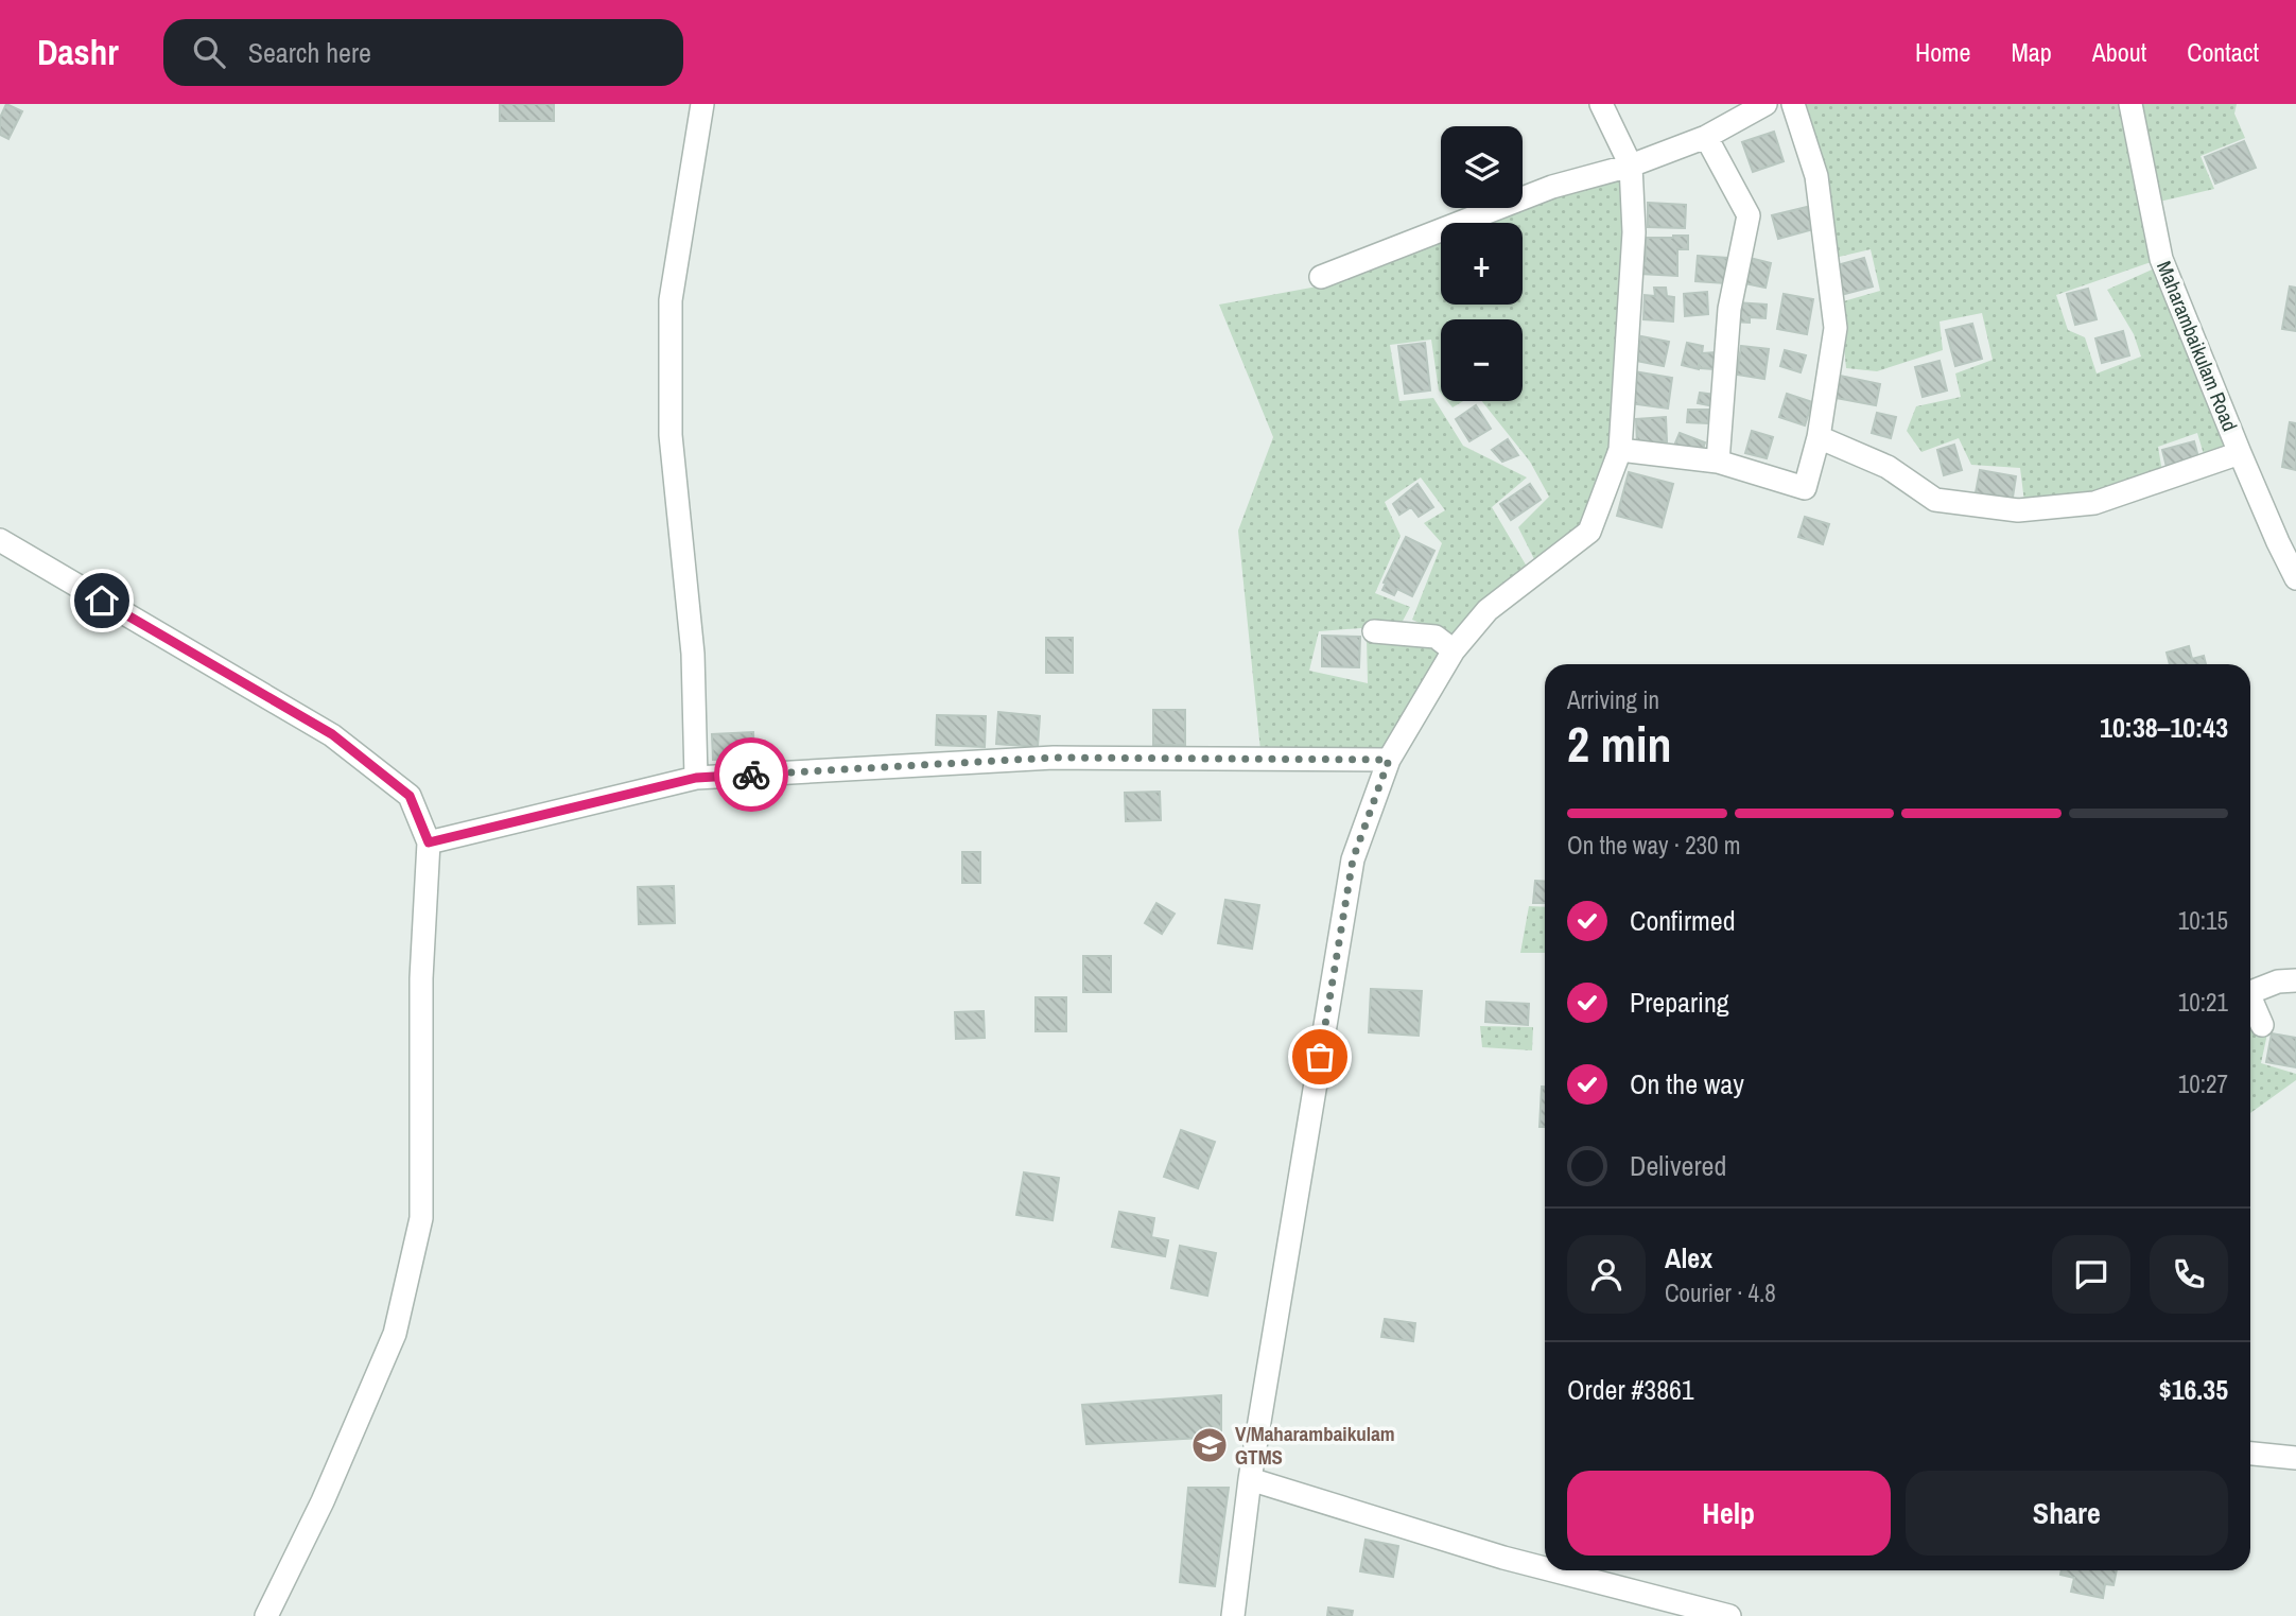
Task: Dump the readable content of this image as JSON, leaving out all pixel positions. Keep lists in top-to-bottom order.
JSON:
{
  "streets": {
    "street": ["Maharambaikulam Road"]
  },
  "places": {
    "school or university": ["V/Maharambaikulam GTMS"]
  },
  "page": {
    "header": "Dashr",
    "search": "Search here",
    "nav": [
      "Home",
      "Map",
      "About",
      "Contact"
    ],
    "map_buttons": ["+", "−"],
    "heading": ["2 min", "Arriving in", "10:38–10:43"],
    "panel": [
      "Alex",
      "Courier · 4.8",
      "Order #3861",
      "$16.35"
    ],
    "bar": "On the way · 230 m",
    "list": [
      ["Confirmed", "10:15"],
      ["Preparing", "10:21"],
      ["On the way", "10:27"],
      "Delivered"
    ],
    "buttons": ["Help", "Share"]
  }
}
